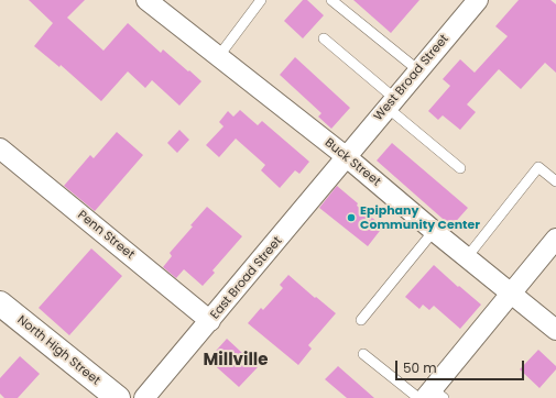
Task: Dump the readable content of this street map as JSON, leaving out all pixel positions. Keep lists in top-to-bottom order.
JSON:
{
  "streets": {
    "street": [
      "West Broad Street",
      "Buck Street",
      "Penn Street",
      "East Broad Street",
      "North High Street"
    ]
  },
  "crossings": [
    ["West Broad Street", "Buck Street"],
    ["West Broad Street", "East Broad Street"],
    ["Buck Street", "East Broad Street"],
    ["Penn Street", "East Broad Street"]
  ],
  "districts": ["Millville"],
  "places": ["Epiphany Community Center"],
  "scale_bar": "50 m"
}
